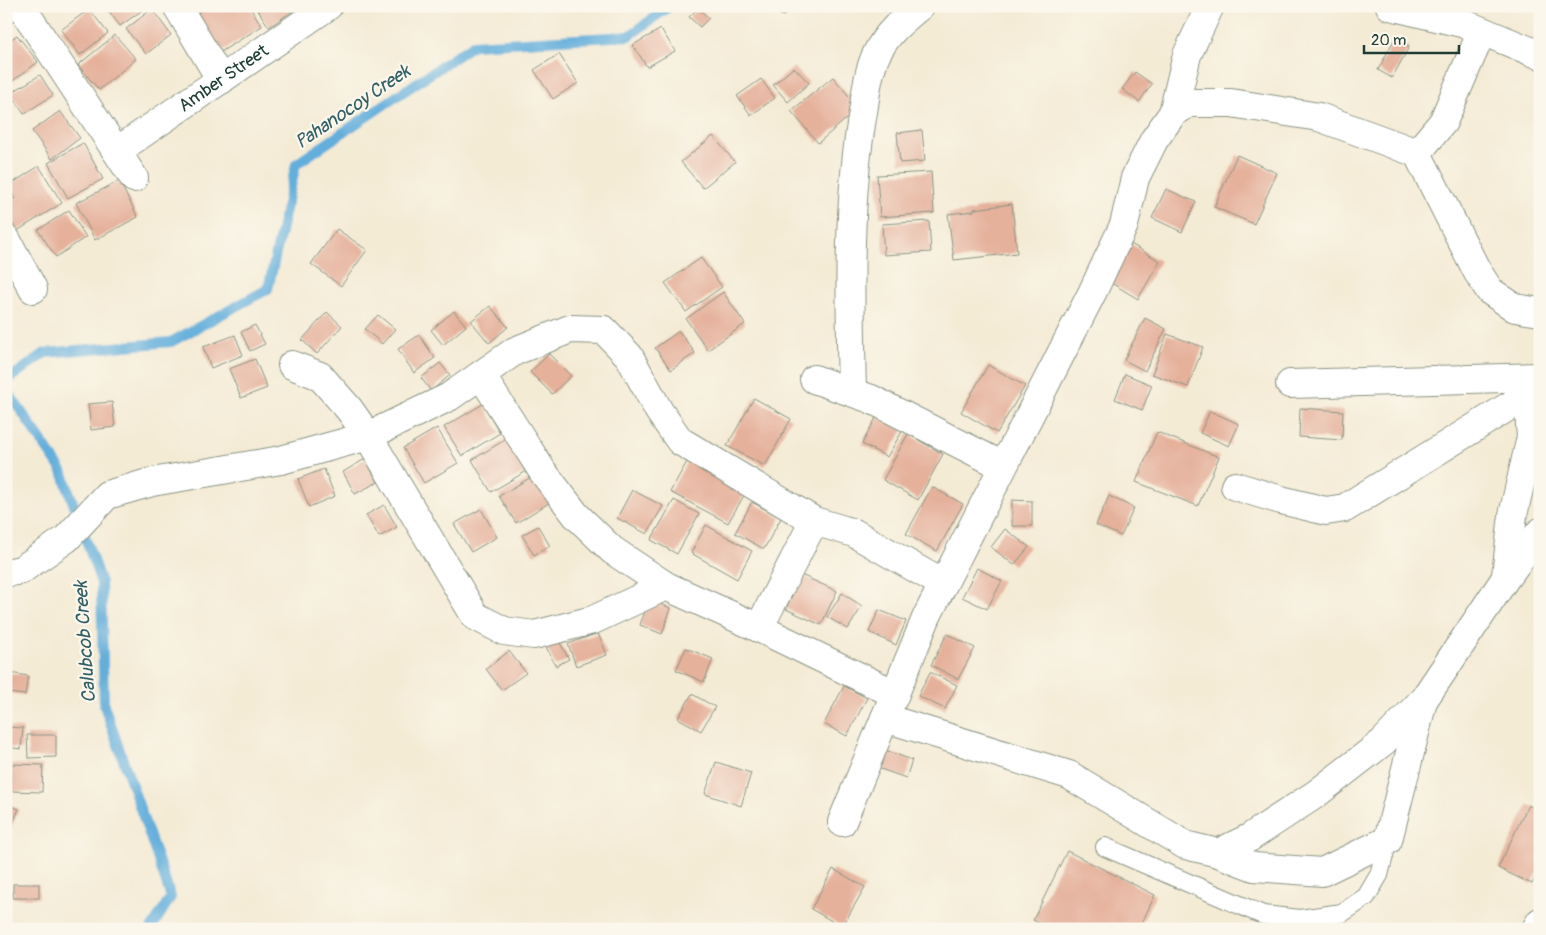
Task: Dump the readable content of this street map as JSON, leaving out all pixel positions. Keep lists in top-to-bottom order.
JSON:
{
  "streets": {
    "street": ["Amber Street"]
  },
  "water": ["Pahanocoy Creek", "Calubcob Creek"],
  "scale_bar": "20 m"
}
